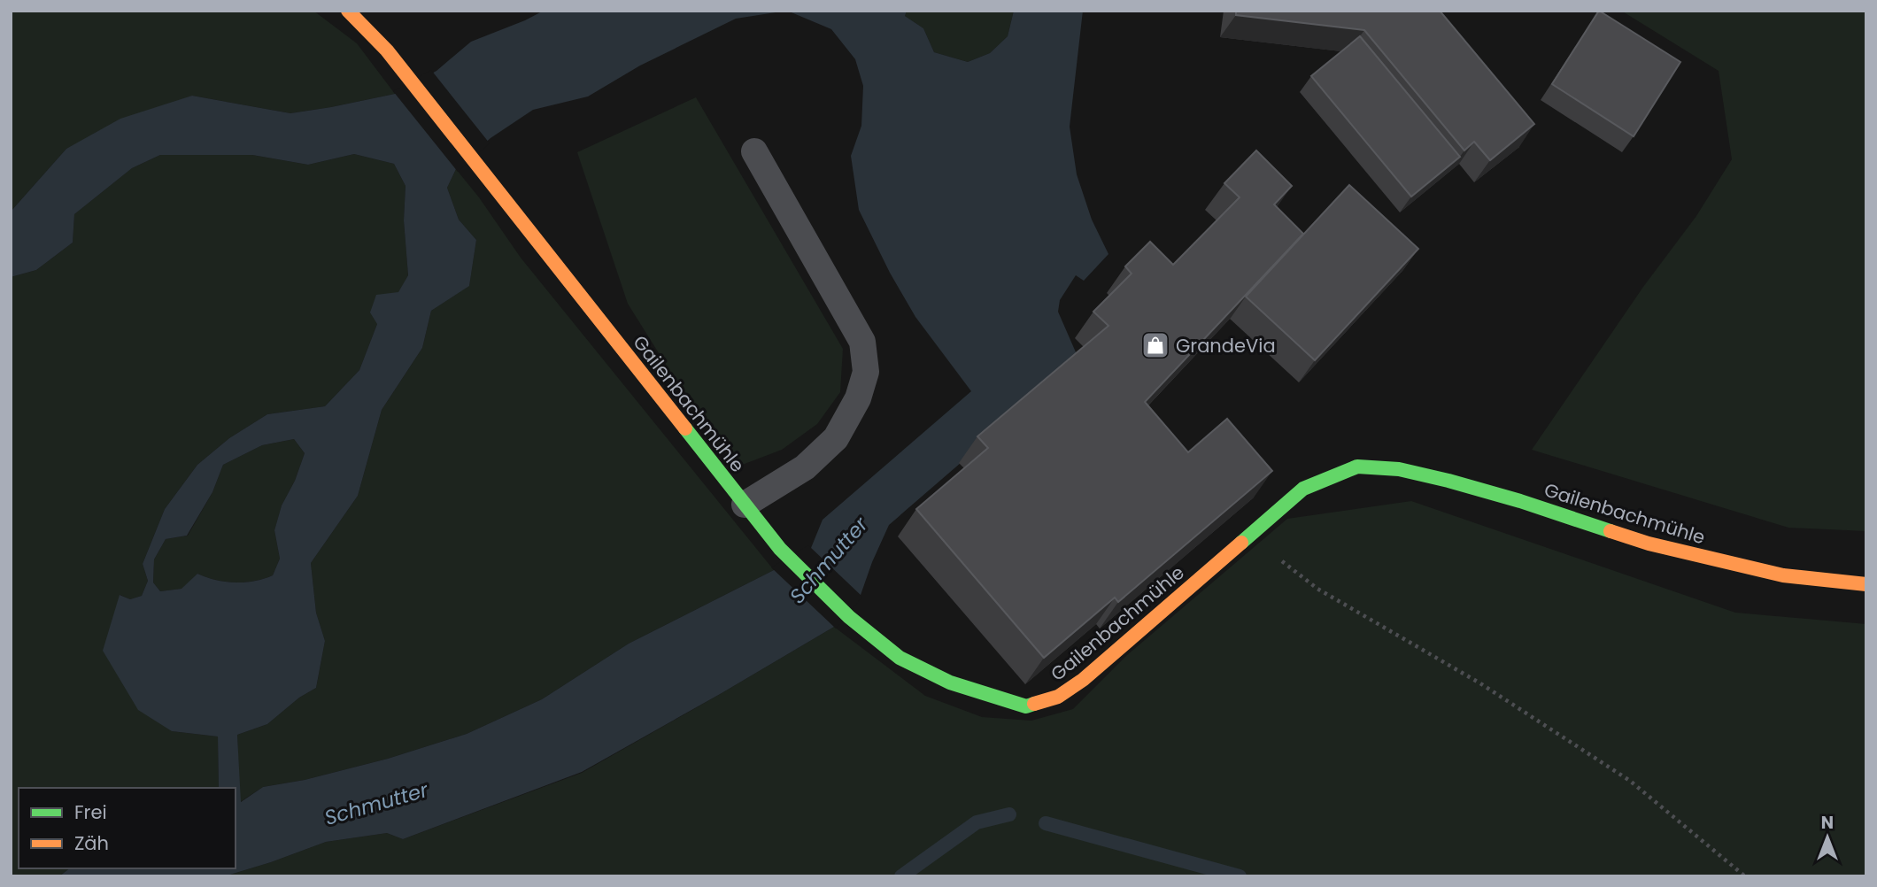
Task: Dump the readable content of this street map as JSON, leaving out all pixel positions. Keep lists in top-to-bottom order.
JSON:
{
  "streets": {
    "street": ["Gailenbachmühle"]
  },
  "water": ["Schmutter"],
  "places": {
    "shop": ["GrandeVia"]
  },
  "legend": ["Frei", "Zäh"],
  "north": "top"
}
